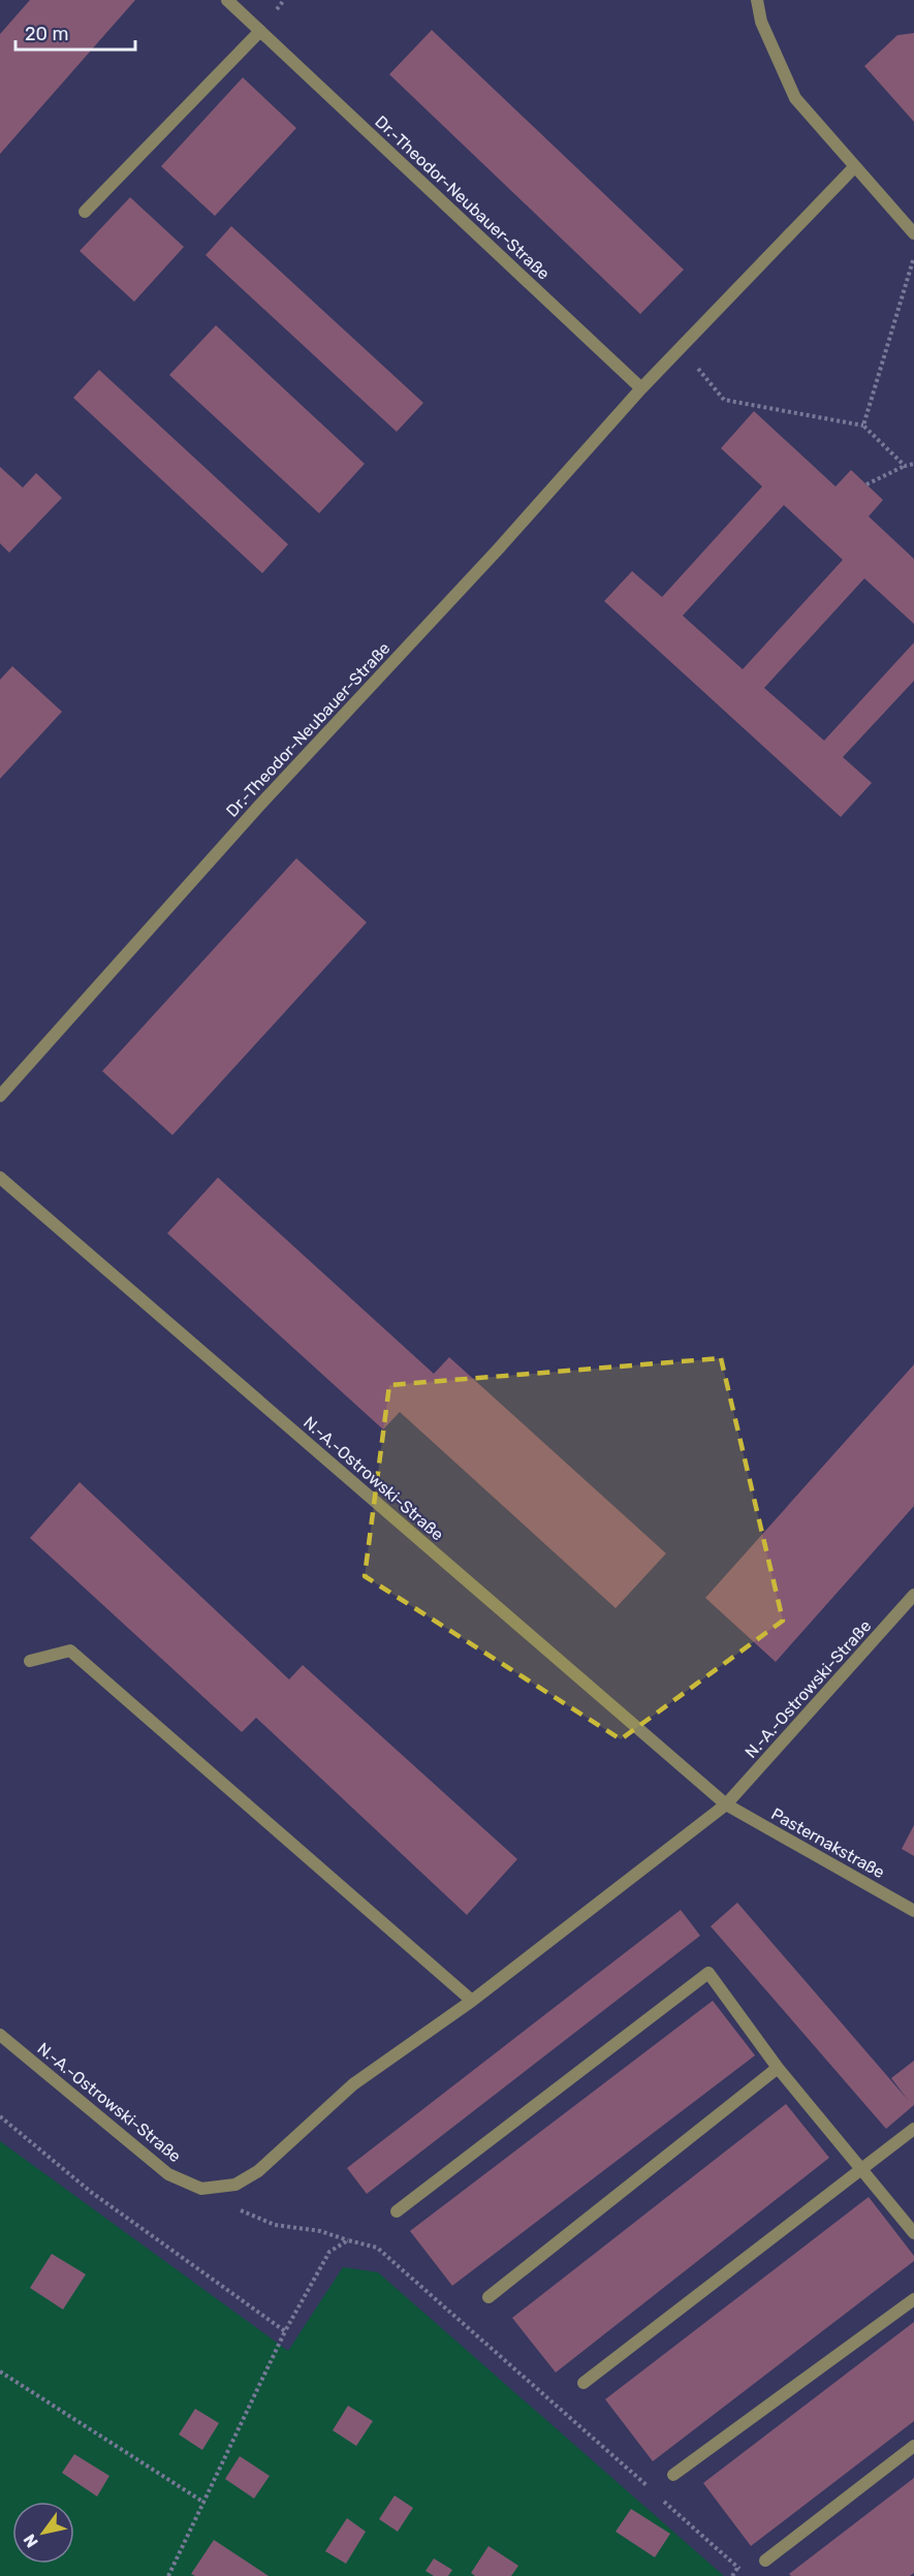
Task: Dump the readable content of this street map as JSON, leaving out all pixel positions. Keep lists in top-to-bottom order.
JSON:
{
  "streets": {
    "street": ["Dr.-Theodor-Neubauer-Straße", "N.-A.-Ostrowski-Straße", "Pasternakstraße"]
  },
  "crossings": [
    ["N.-A.-Ostrowski-Straße", "Pasternakstraße"]
  ],
  "scale_bar": "20 m",
  "north": "bottom left"
}
